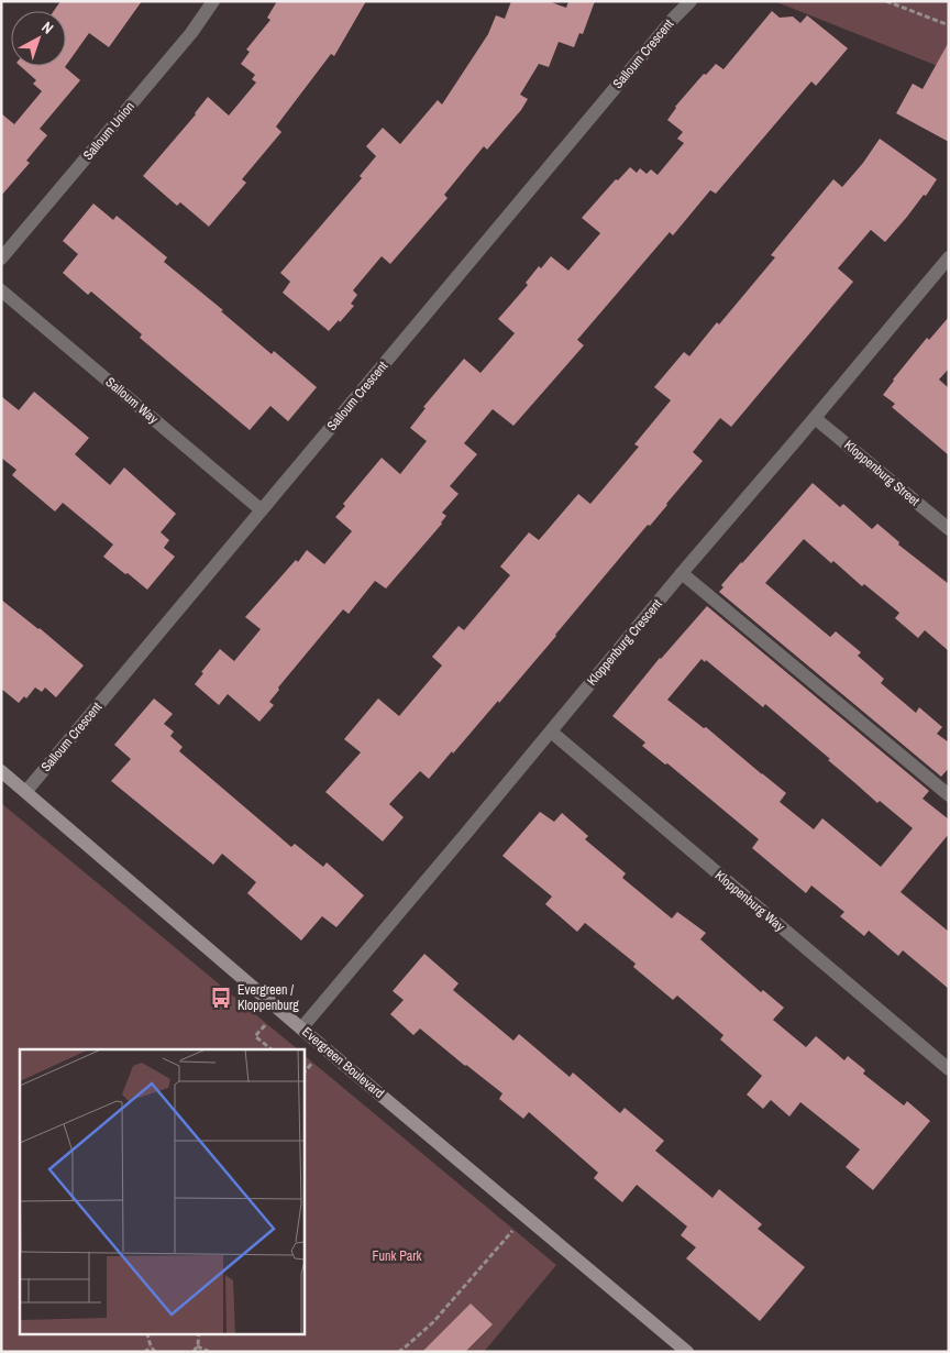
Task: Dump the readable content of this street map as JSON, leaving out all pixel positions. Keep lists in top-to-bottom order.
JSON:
{
  "streets": {
    "street": [
      "Salloum Crescent",
      "Salloum Union",
      "Salloum Way",
      "Kloppenburg Street",
      "Kloppenburg Crescent",
      "Kloppenburg Way",
      "Evergreen Boulevard"
    ]
  },
  "crossings": [
    ["Salloum Crescent", "Salloum Way"],
    ["Salloum Crescent", "Evergreen Boulevard"],
    ["Kloppenburg Street", "Kloppenburg Crescent"],
    ["Kloppenburg Crescent", "Kloppenburg Way"],
    ["Kloppenburg Crescent", "Evergreen Boulevard"]
  ],
  "parks": ["Funk Park"],
  "places": {
    "bus stop": ["Evergreen / Kloppenburg"]
  },
  "north": "top right"
}
